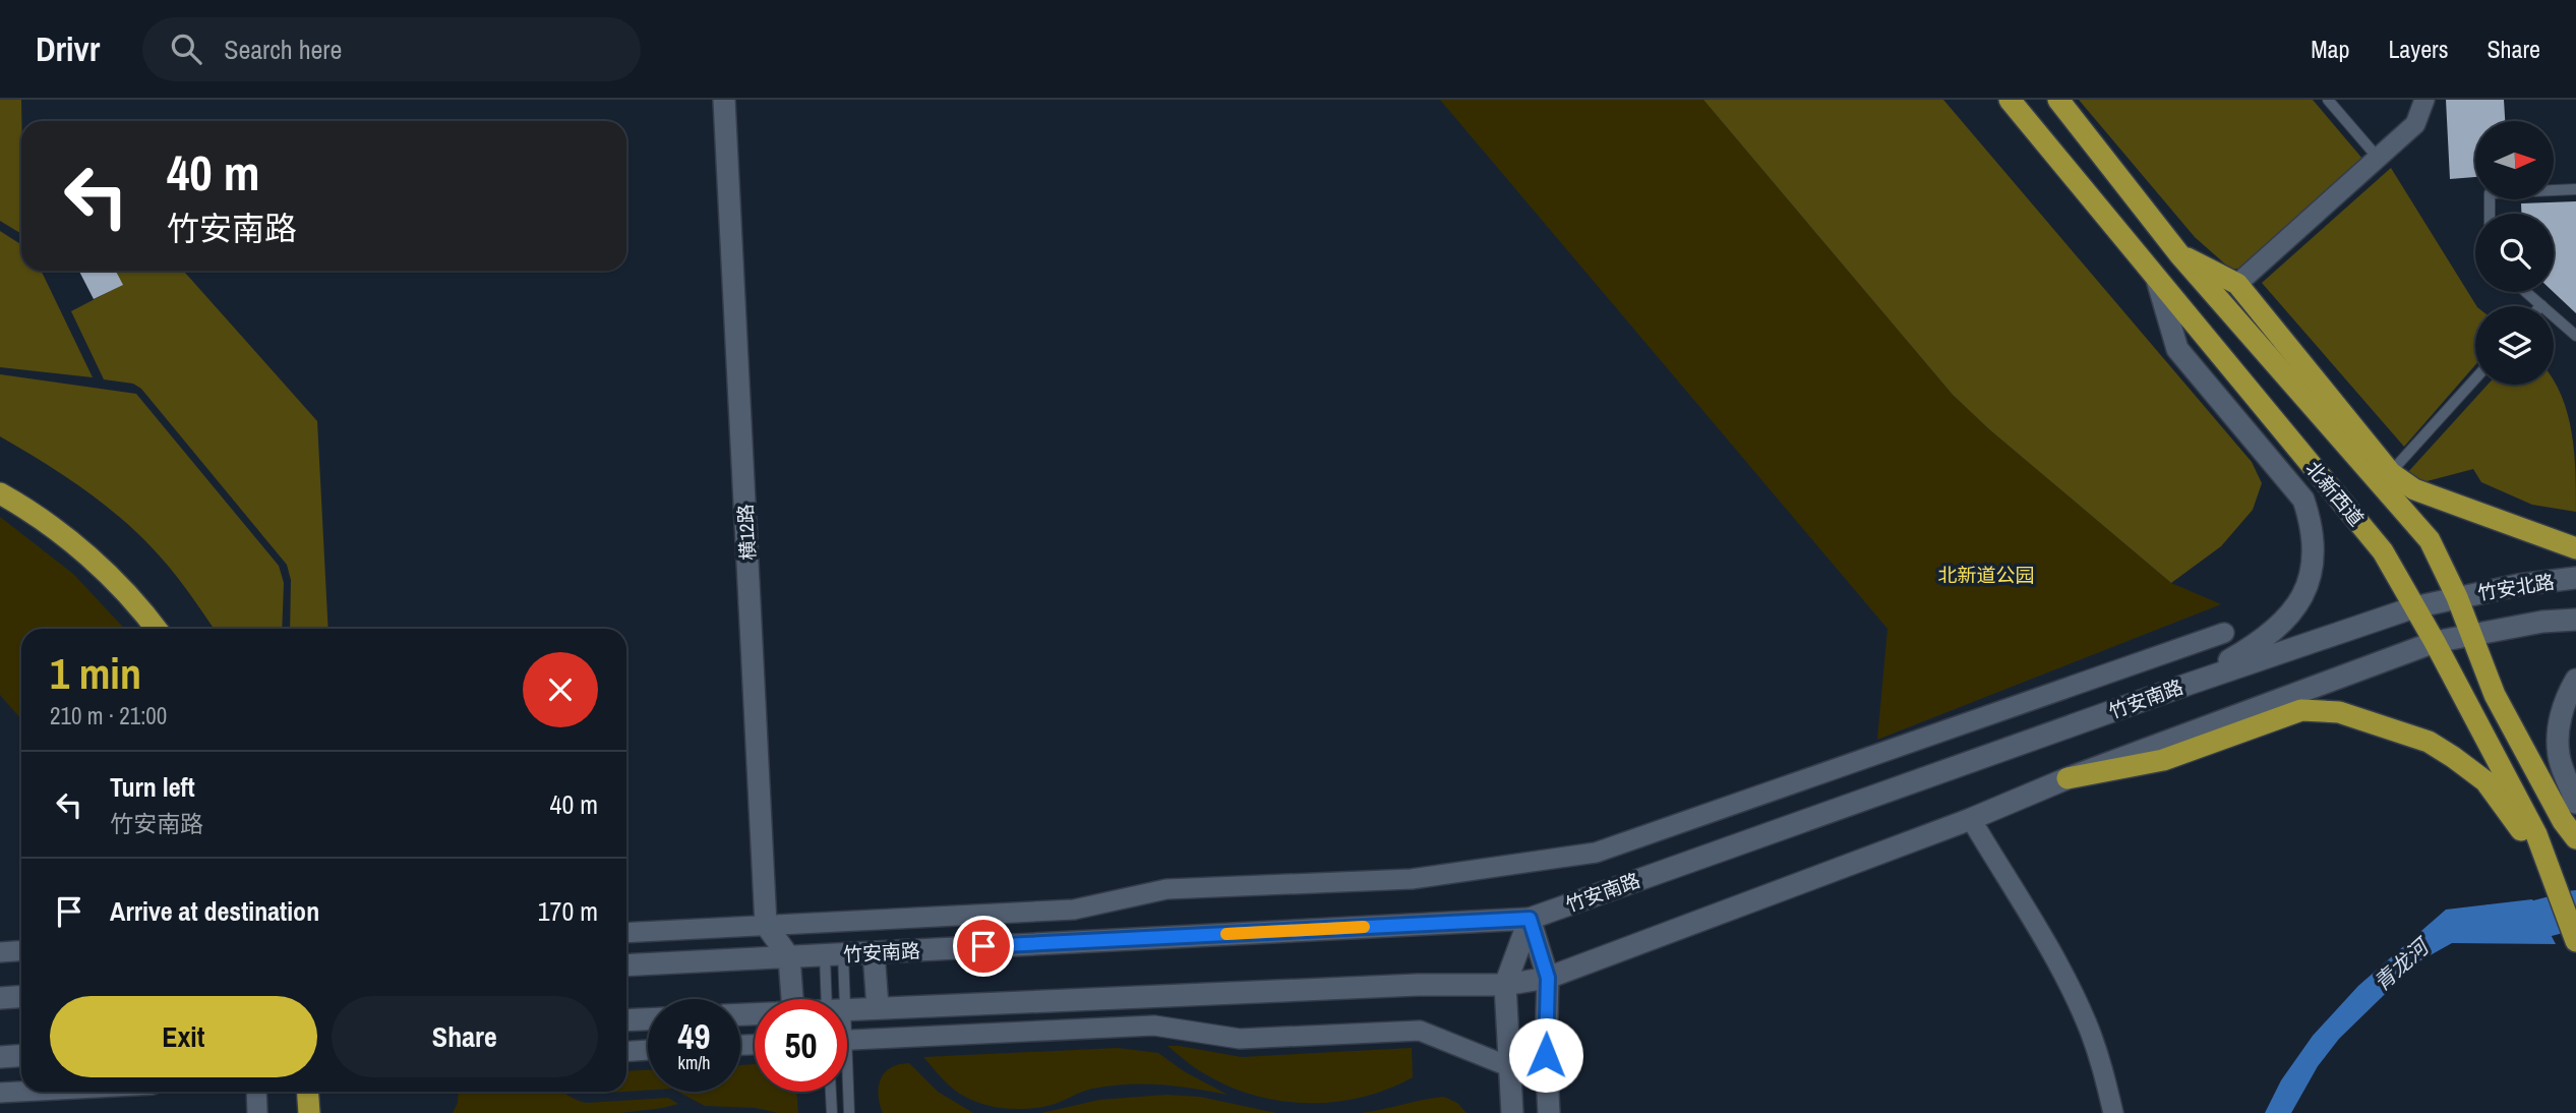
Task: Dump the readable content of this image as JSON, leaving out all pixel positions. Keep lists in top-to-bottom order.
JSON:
{
  "streets": {
    "main road": [
      "北新西道",
      "横12路",
      "竹安北路",
      "竹安南路"
    ]
  },
  "crossings": [
    ["北新西道", "竹安北路"],
    ["北新西道", "竹安南路"],
    ["竹安北路", "竹安南路"]
  ],
  "water": ["青龙河"],
  "parks": ["北新道公园"],
  "north": "right",
  "page": {
    "header": "Drivr",
    "search": "Search here",
    "nav": ["Map", "Layers", "Share"],
    "turn": ["40 m", "竹安南路"],
    "heading": ["1 min", "210 m · 21:00"],
    "list": [
      {
        "name": "Turn left",
        "note": "竹安南路",
        "value": "40 m"
      },
      {
        "name": "Arrive at destination",
        "value": "170 m"
      }
    ],
    "buttons": ["Exit", "Share"],
    "speed": "49 km/h",
    "limit": "50"
  }
}
